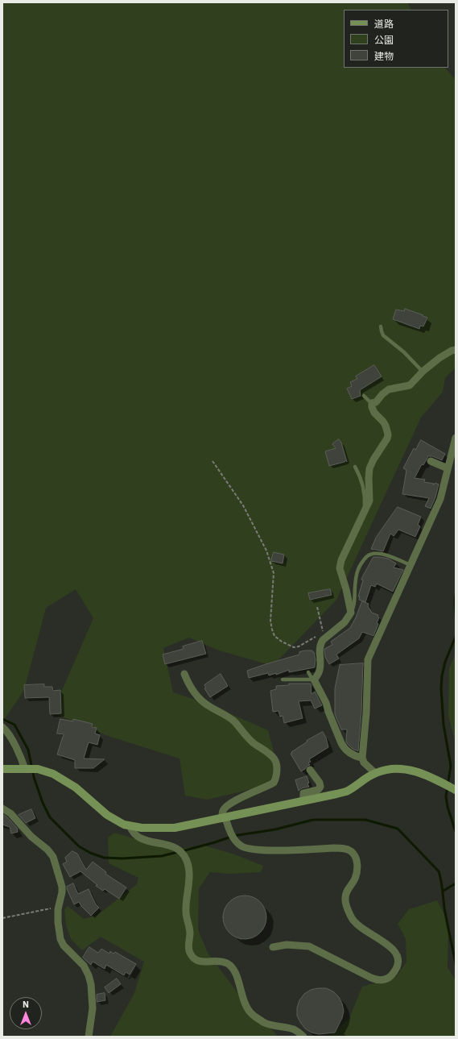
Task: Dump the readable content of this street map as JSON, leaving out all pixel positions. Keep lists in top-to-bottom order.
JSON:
{
  "legend": ["道路", "公園", "建物"],
  "north": "top"
}
